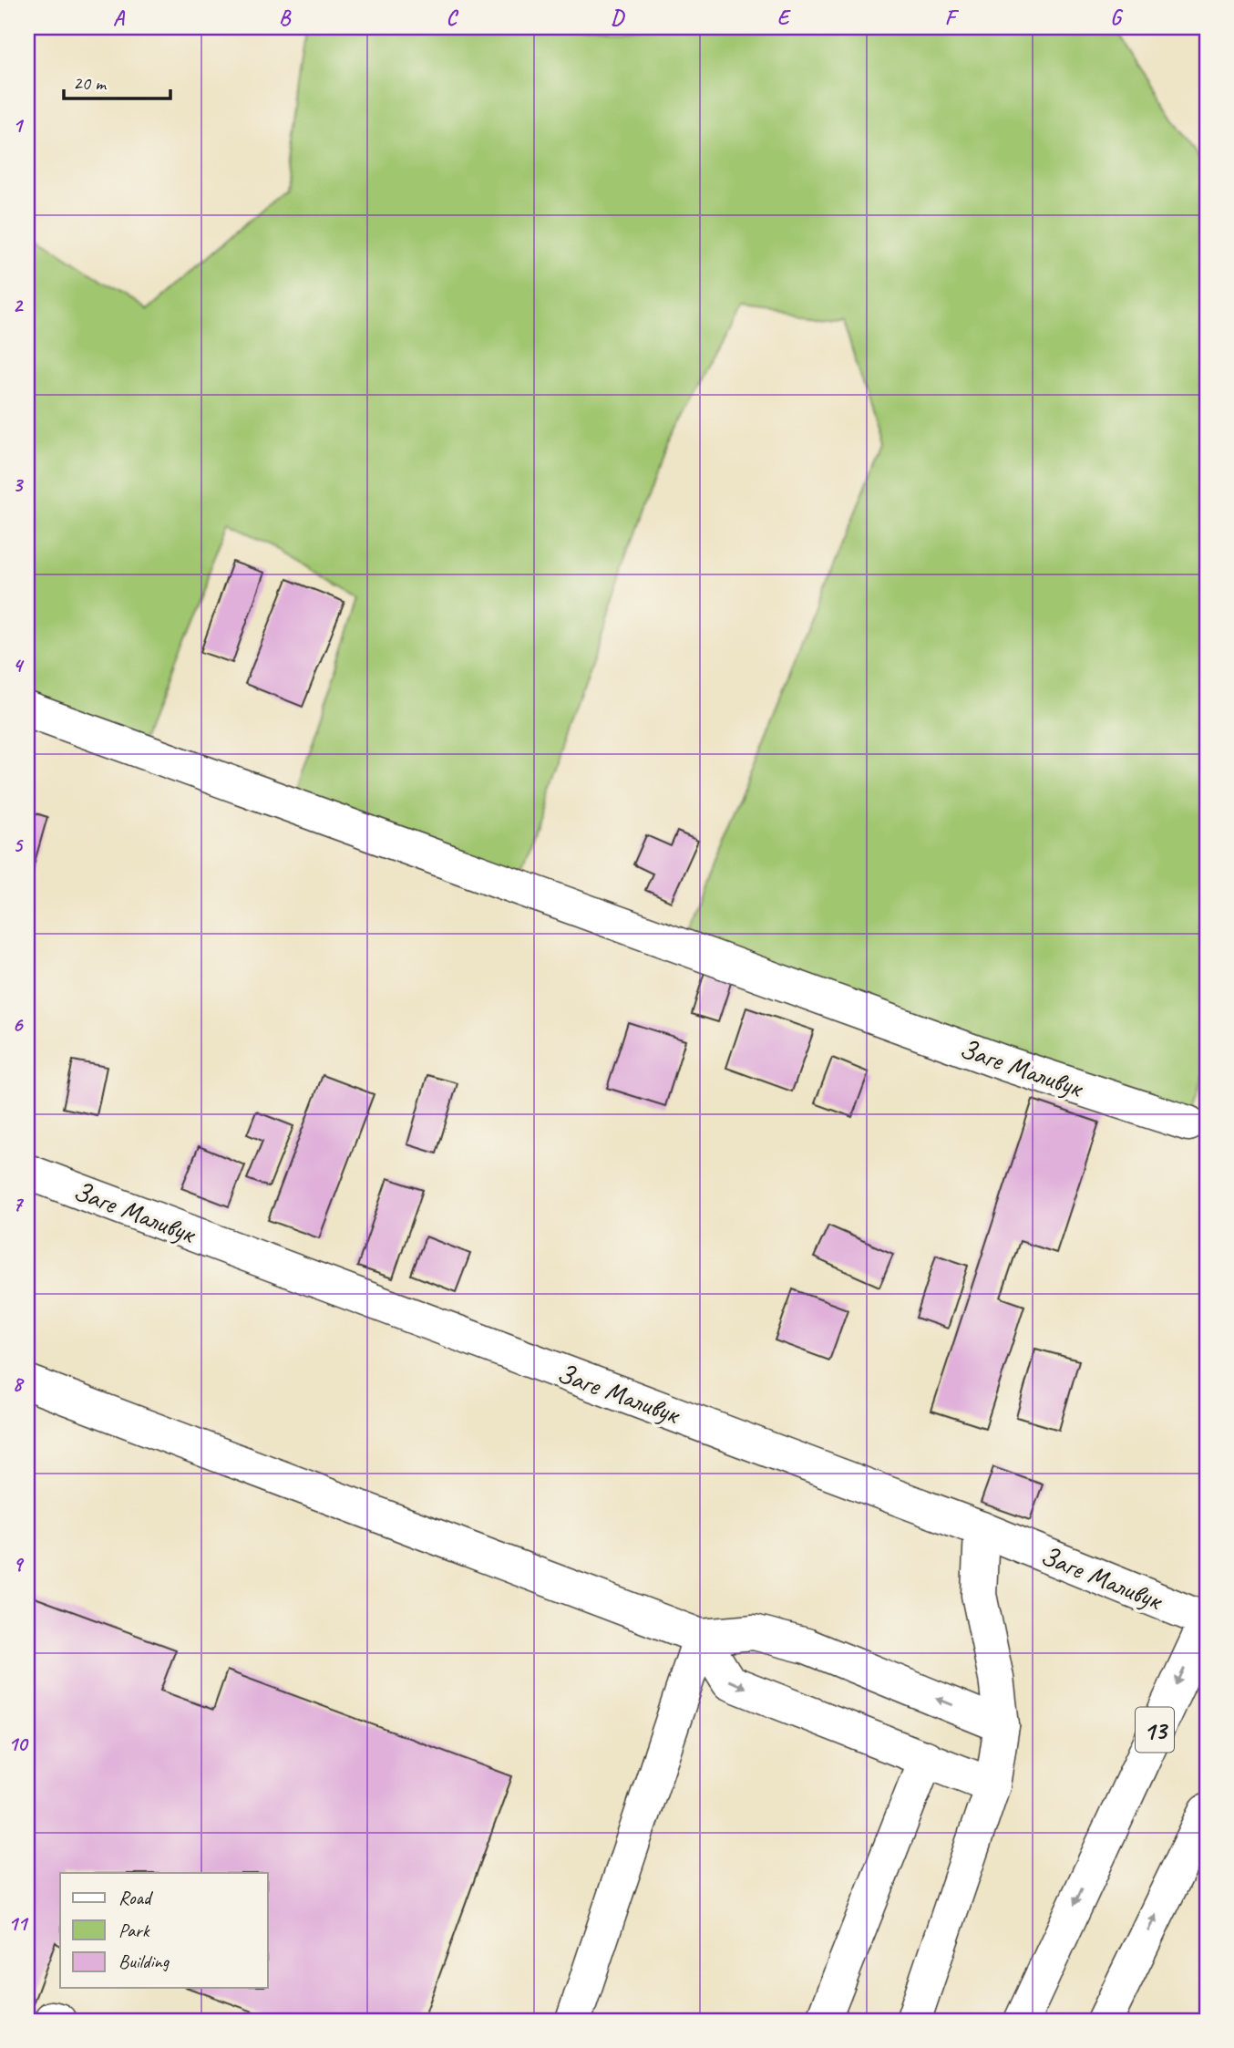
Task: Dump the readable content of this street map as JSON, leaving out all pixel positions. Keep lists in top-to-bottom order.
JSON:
{
  "streets": {
    "main road": ["Заге Маливук", "13"]
  },
  "crossings": [
    ["Заге Маливук", "13"]
  ],
  "legend": ["Road", "Park", "Building"],
  "scale_bar": "20 m",
  "grid": {
    "columns": [
      "A",
      "B",
      "C",
      "D",
      "E",
      "F",
      "G"
    ],
    "rows": [
      "1",
      "2",
      "3",
      "4",
      "5",
      "6",
      "7",
      "8",
      "9",
      "10",
      "11"
    ]
  }
}
